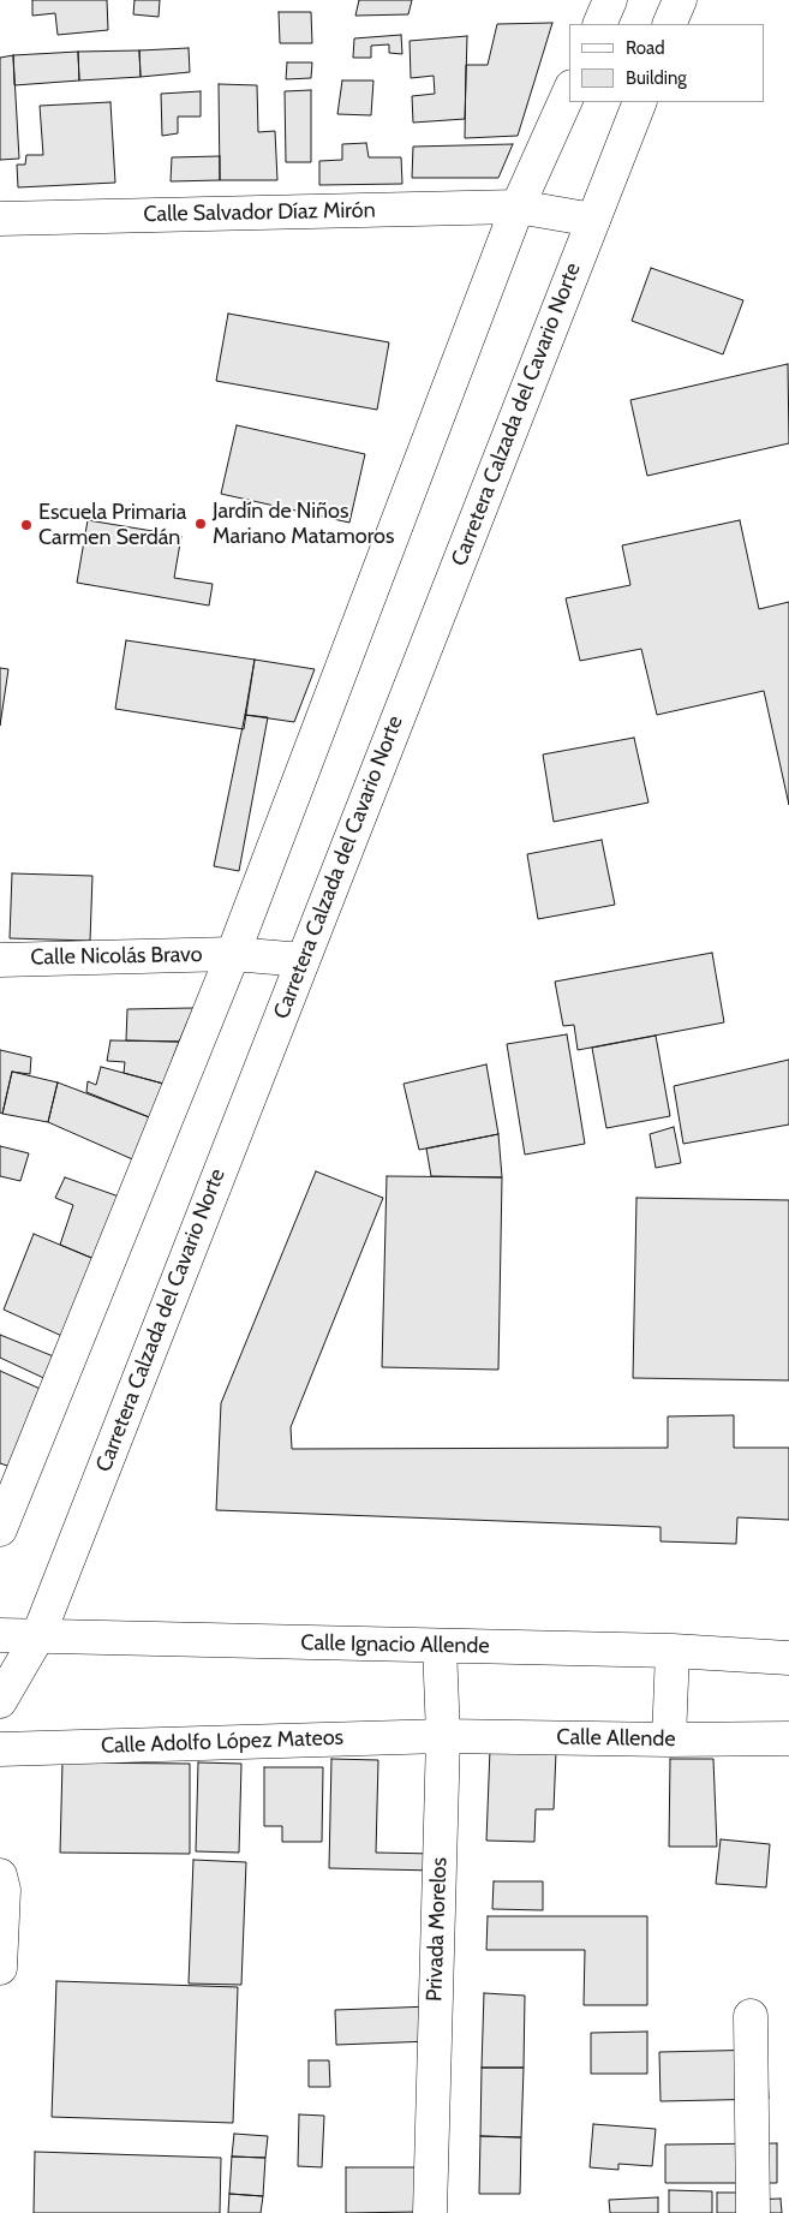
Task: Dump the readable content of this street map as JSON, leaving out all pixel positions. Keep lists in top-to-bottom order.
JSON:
{
  "streets": {
    "street": [
      "Calle Salvador Díaz Mirón",
      "Carretera Calzada del Cavario Norte",
      "Calle Nicolás Bravo",
      "Calle Ignacio Allende",
      "Calle Allende",
      "Calle Adolfo López Mateos",
      "Privada Morelos"
    ]
  },
  "crossings": [
    ["Calle Salvador Díaz Mirón", "Carretera Calzada del Cavario Norte"],
    ["Carretera Calzada del Cavario Norte", "Calle Nicolás Bravo"],
    ["Carretera Calzada del Cavario Norte", "Calle Ignacio Allende"],
    ["Calle Ignacio Allende", "Privada Morelos"],
    ["Calle Allende", "Calle Adolfo López Mateos"],
    ["Calle Allende", "Privada Morelos"],
    ["Calle Adolfo López Mateos", "Privada Morelos"]
  ],
  "places": ["Jardín de Niños Mariano Matamoros", "Escuela Primaria Carmen Serdán"],
  "legend": ["Road", "Building"]
}
